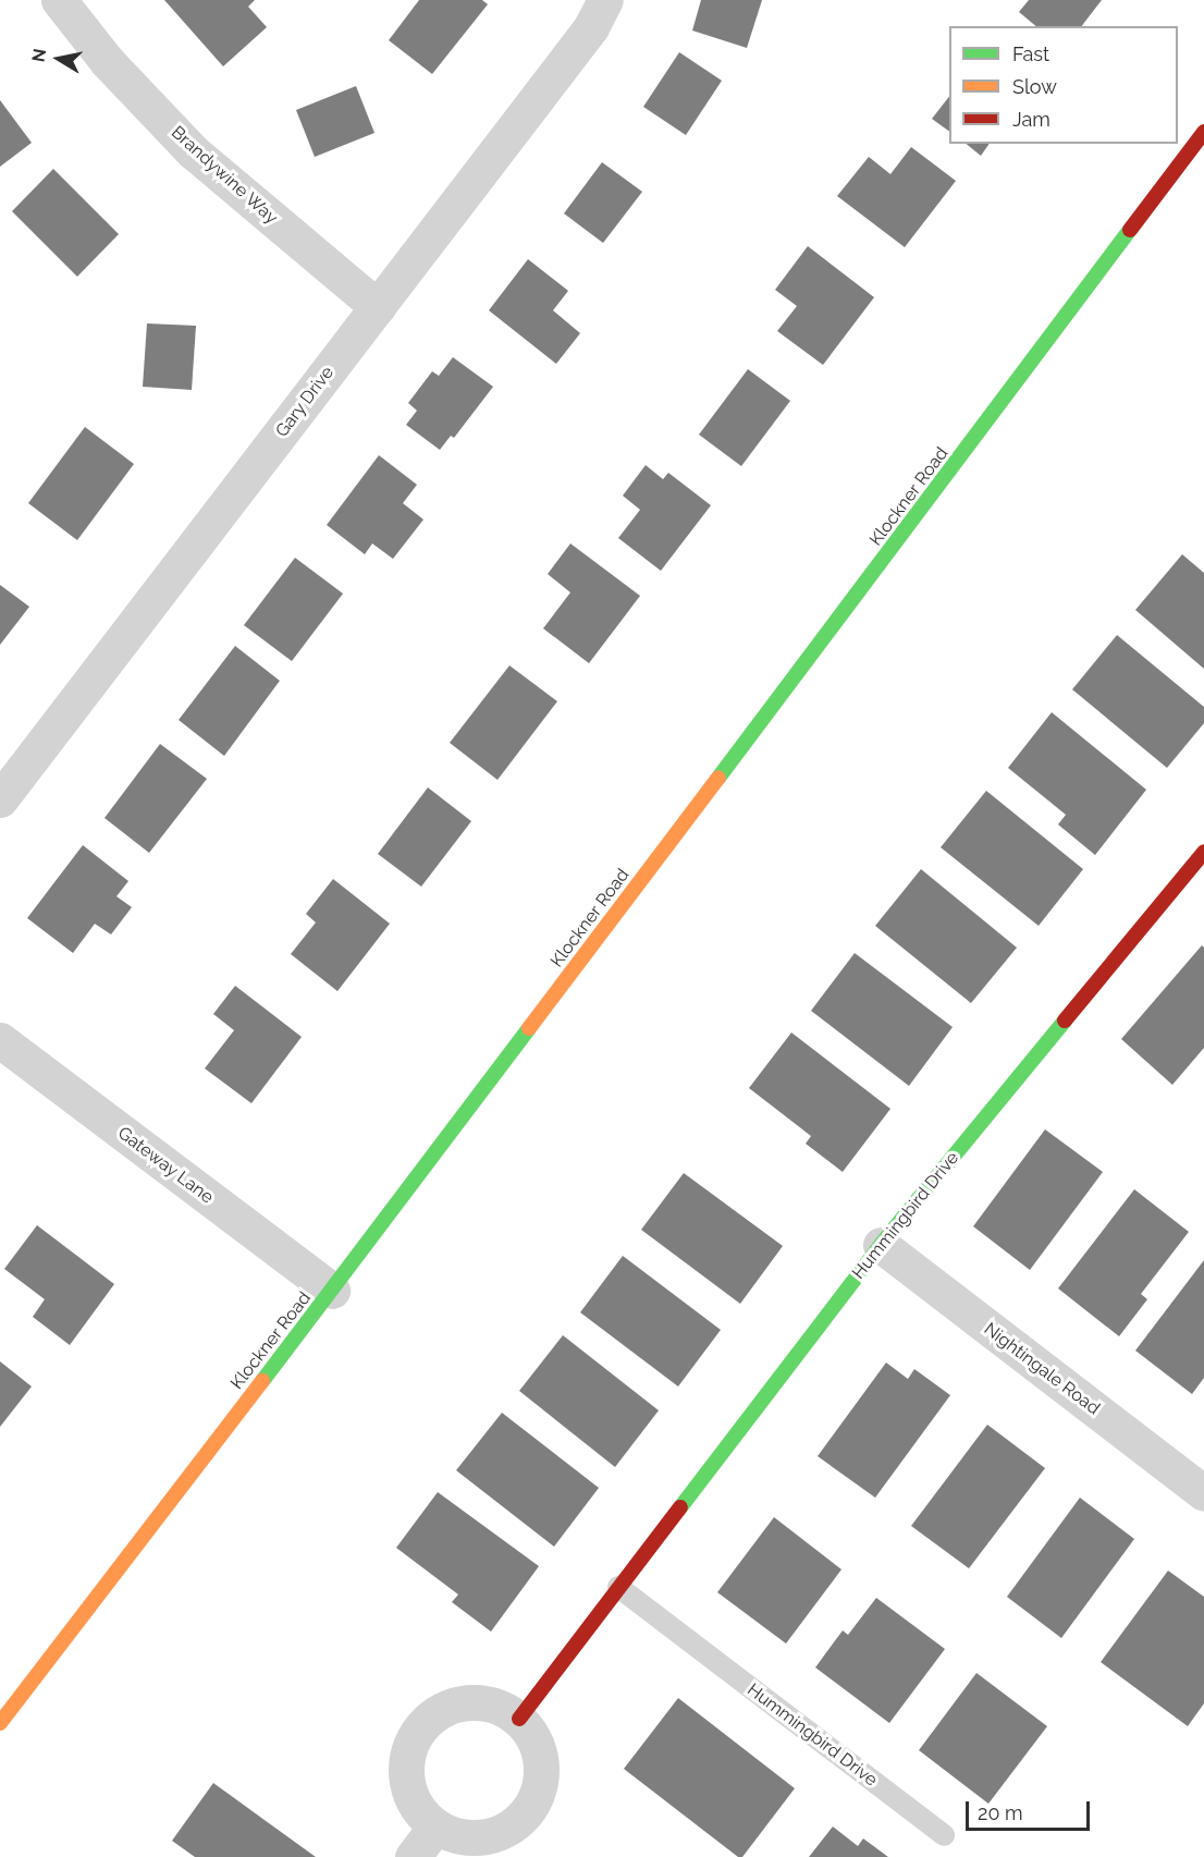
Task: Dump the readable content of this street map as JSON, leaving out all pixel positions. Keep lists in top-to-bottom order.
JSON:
{
  "streets": {
    "main road": ["Klockner Road", "Hummingbird Drive"],
    "street": [
      "Brandywine Way",
      "Gary Drive",
      "Gateway Lane",
      "Nightingale Road"
    ]
  },
  "crossings": [
    ["Brandywine Way", "Gary Drive"],
    ["Klockner Road", "Gateway Lane"],
    ["Hummingbird Drive", "Nightingale Road"]
  ],
  "legend": ["Fast", "Slow", "Jam"],
  "scale_bar": "20 m",
  "north": "left"
}
